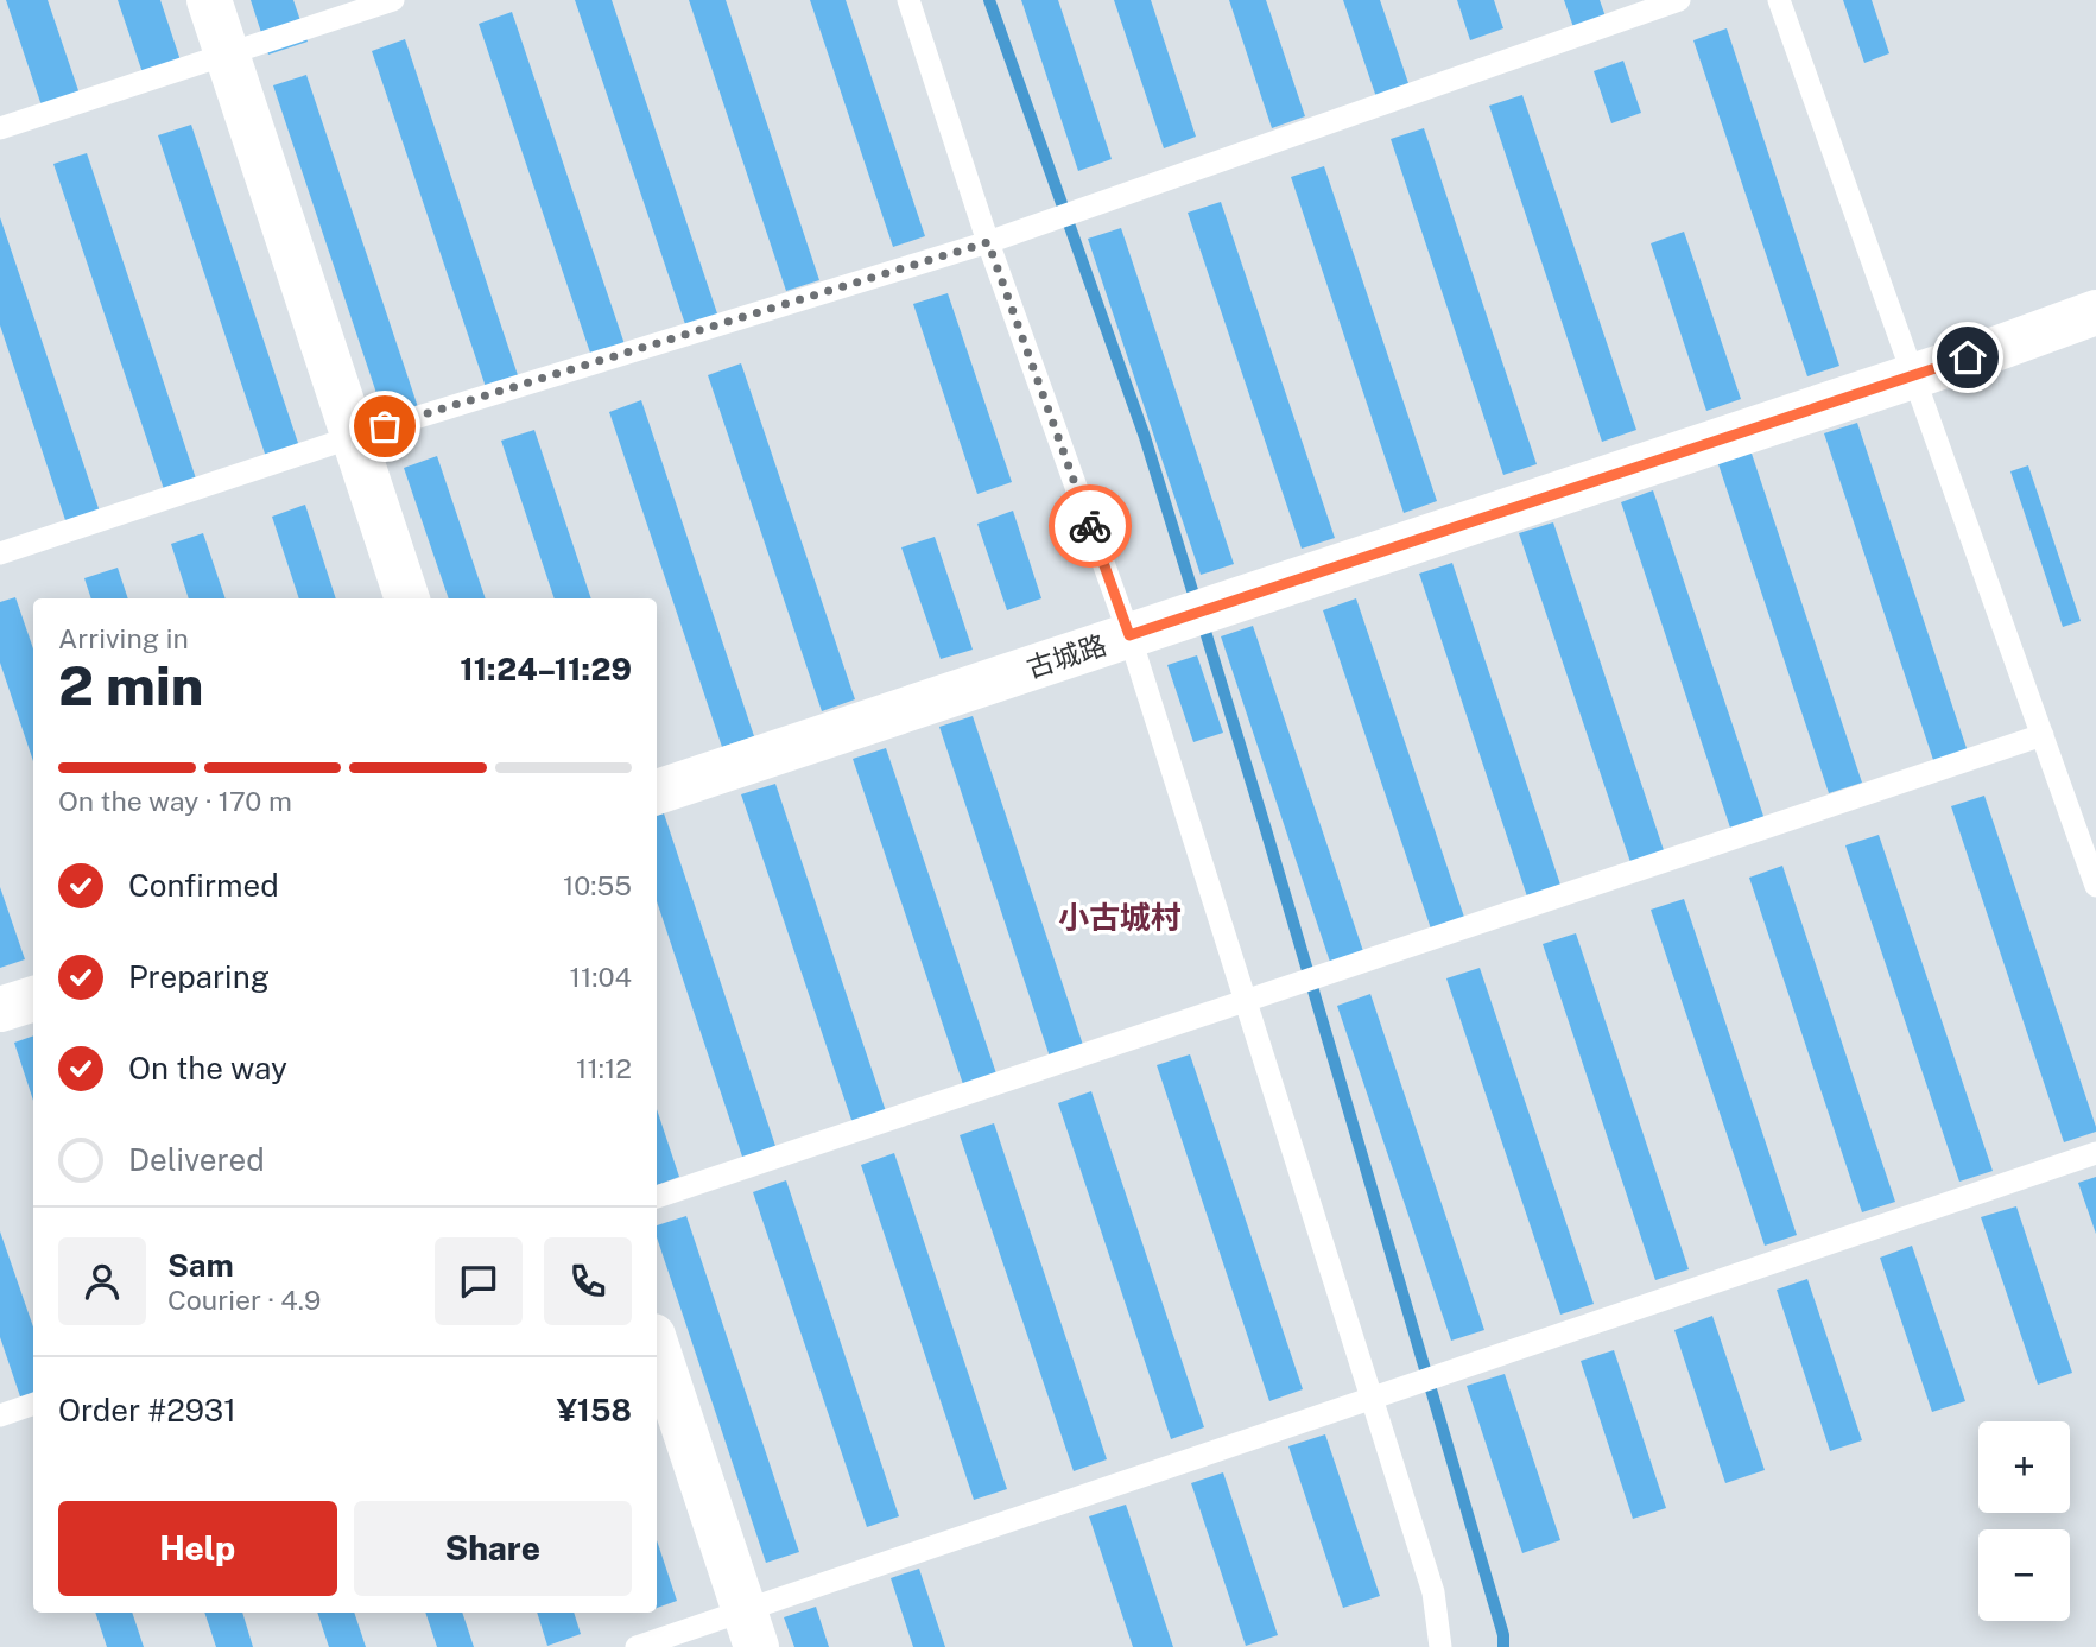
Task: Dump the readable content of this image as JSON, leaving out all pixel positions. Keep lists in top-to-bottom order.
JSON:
{
  "streets": {
    "street": ["古城路"]
  },
  "districts": ["小古城村"],
  "page": {
    "heading": ["2 min", "Arriving in", "11:24–11:29"],
    "panel": [
      "Sam",
      "Courier · 4.9",
      "Order #2931",
      "¥158"
    ],
    "bar": "On the way · 170 m",
    "list": [
      ["Confirmed", "10:55"],
      ["Preparing", "11:04"],
      ["On the way", "11:12"],
      "Delivered"
    ],
    "map_buttons": ["+", "−"],
    "buttons": ["Help", "Share"]
  }
}
